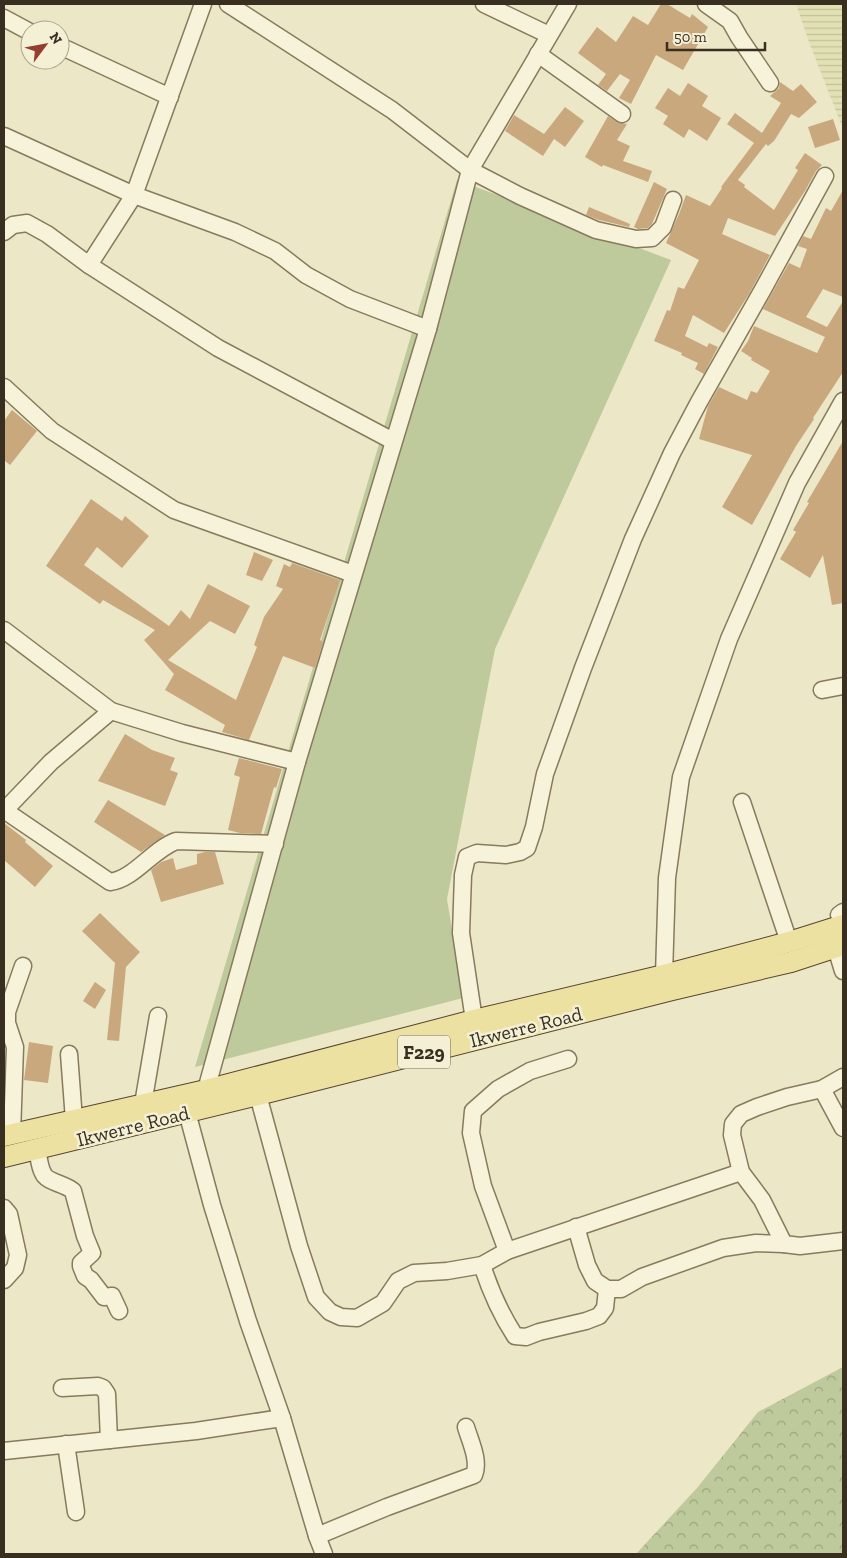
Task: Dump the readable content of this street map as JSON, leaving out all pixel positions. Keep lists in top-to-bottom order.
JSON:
{
  "streets": {
    "main road": ["Ikwerre Road", "F229"]
  },
  "scale_bar": "50 m",
  "north": "top right"
}
